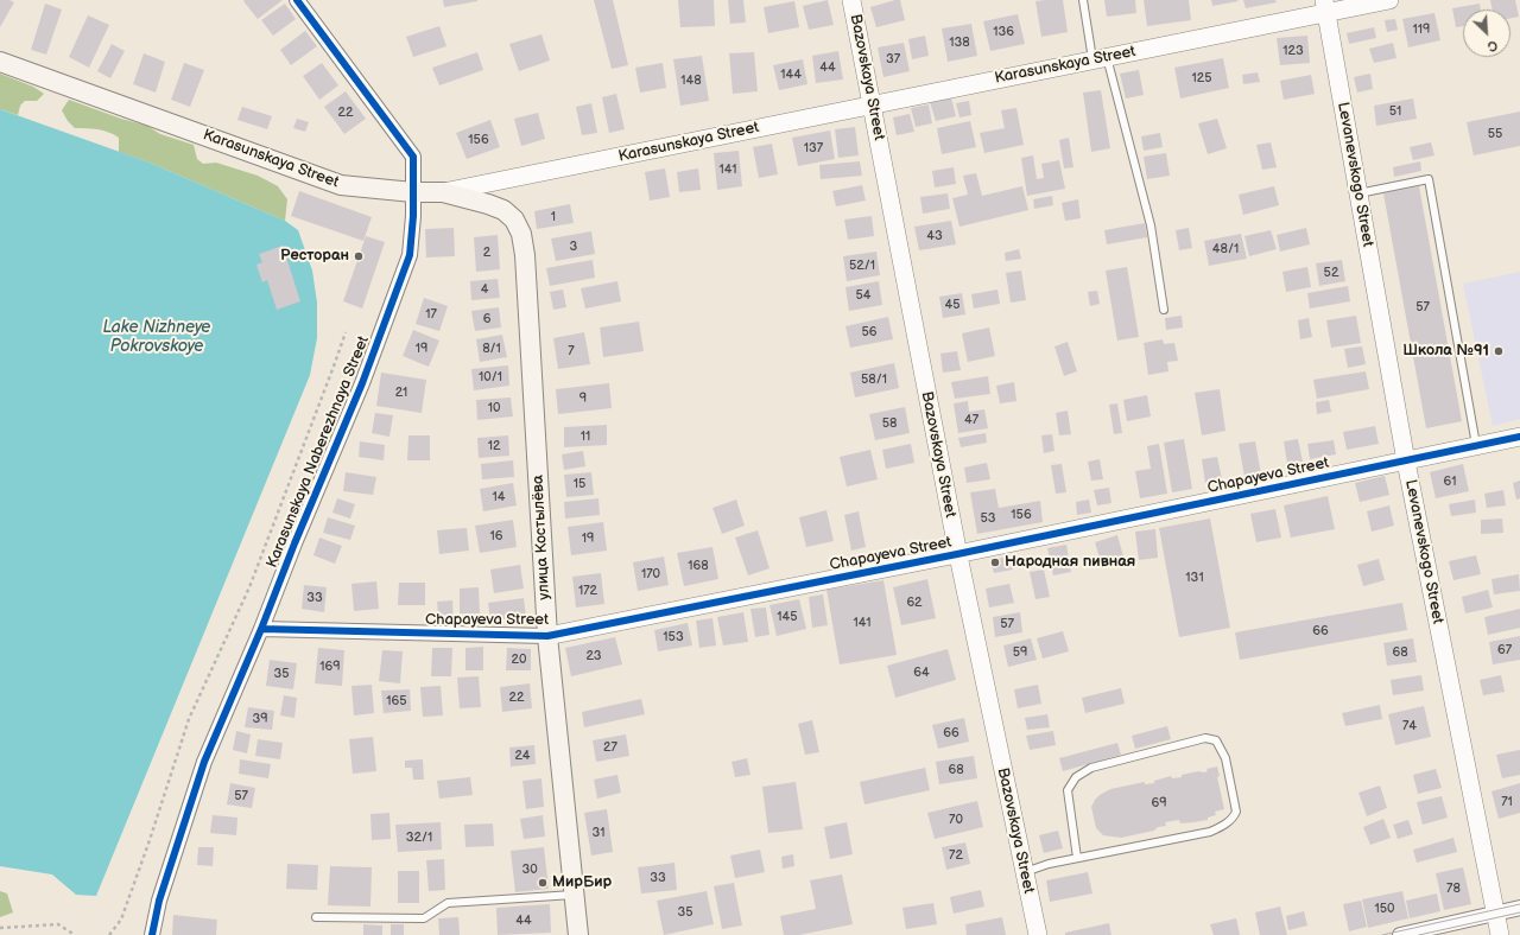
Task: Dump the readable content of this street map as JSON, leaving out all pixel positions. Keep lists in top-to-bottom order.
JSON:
{
  "streets": {
    "main road": ["Karasunskaya Street", "улица Костылёва"],
    "street": [
      "Bazovskaya Street",
      "Levanevskogo Street",
      "Karasunskaya Naberezhnaya Street",
      "Chapayeva Street"
    ]
  },
  "crossings": [
    ["Karasunskaya Street", "Bazovskaya Street"],
    ["Karasunskaya Street", "Levanevskogo Street"],
    ["Karasunskaya Street", "Karasunskaya Naberezhnaya Street"],
    ["Karasunskaya Street", "улица Костылёва"],
    ["Bazovskaya Street", "Chapayeva Street"],
    ["Levanevskogo Street", "Chapayeva Street"],
    ["Karasunskaya Naberezhnaya Street", "Chapayeva Street"],
    ["Chapayeva Street", "улица Костылёва"]
  ],
  "water": ["Lake Nizhneye Pokrovskoye"],
  "places": [
    "Ресторан",
    "Школа №91",
    "Народная пивная",
    "МирБир"
  ],
  "house_numbers": [
    "119",
    "136",
    "138",
    "123",
    "37",
    "44",
    "144",
    "125",
    "148",
    "51",
    "22",
    "55",
    "156",
    "137",
    "141",
    "1",
    "43",
    "3",
    "48/1",
    "2",
    "52/1",
    "52",
    "4",
    "54",
    "45",
    "57",
    "17",
    "6",
    "56",
    "19",
    "8/1",
    "7",
    "10/1",
    "58/1",
    "21",
    "9",
    "10",
    "47",
    "58",
    "11",
    "12",
    "61",
    "15",
    "14",
    "156",
    "53",
    "16",
    "19",
    "168",
    "170",
    "131",
    "172",
    "33",
    "62",
    "145",
    "141",
    "57",
    "66",
    "153",
    "67",
    "59",
    "68",
    "23",
    "20",
    "169",
    "64",
    "35",
    "22",
    "165",
    "39",
    "74",
    "66",
    "27",
    "24",
    "68",
    "57",
    "71",
    "69",
    "70",
    "31",
    "32/1",
    "72",
    "30",
    "33",
    "78",
    "150",
    "35",
    "44"
  ],
  "north": "bottom right"
}
